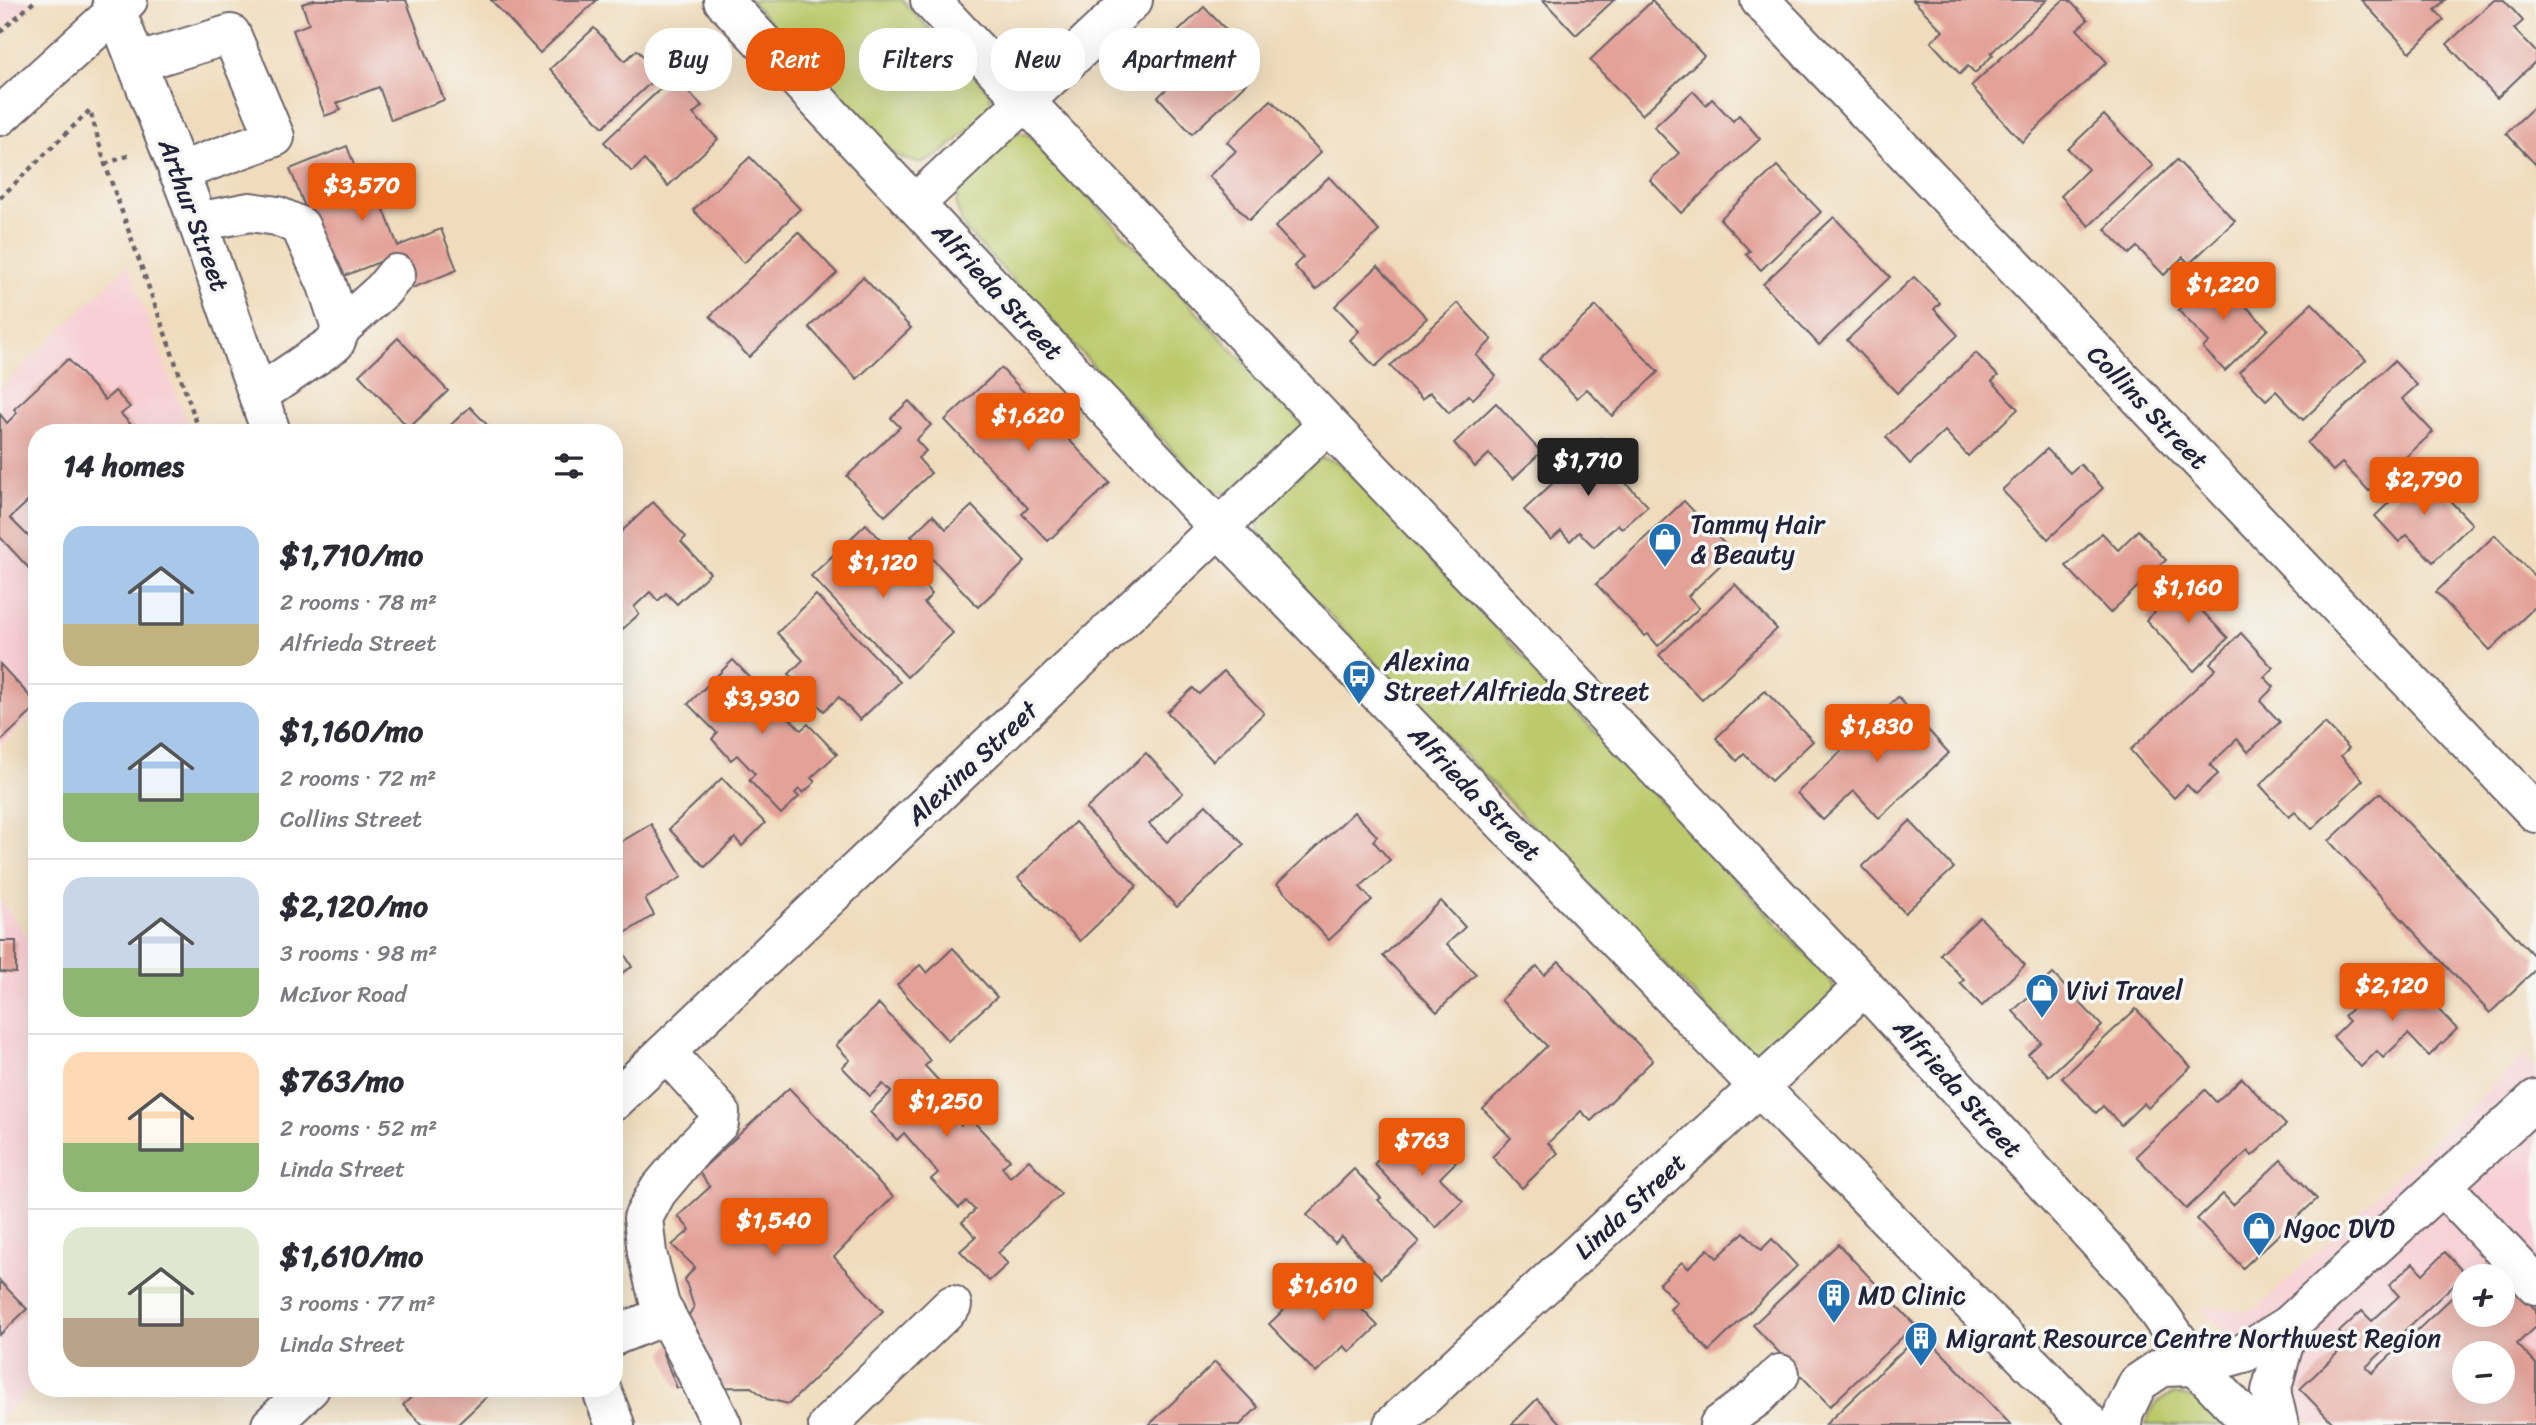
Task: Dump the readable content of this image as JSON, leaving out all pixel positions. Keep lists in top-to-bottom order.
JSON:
{
  "streets": {
    "street": [
      "Arthur Street",
      "Alfrieda Street",
      "Collins Street",
      "Alexina Street",
      "Linda Street"
    ]
  },
  "crossings": [
    ["Alfrieda Street", "Alexina Street"],
    ["Alfrieda Street", "Linda Street"]
  ],
  "places": {
    "shop": ["Tammy Hair & Beauty", "Vivi Travel", "Ngoc DVD"],
    "bus stop": ["Alexina Street/Alfrieda Street"],
    "building": ["MD Clinic", "Migrant Resource Centre Northwest Region"]
  },
  "page": {
    "chip": [
      "Buy",
      "Rent",
      "Filters",
      "New",
      "Apartment"
    ],
    "price": [
      "$3,570",
      "$1,220",
      "$1,620",
      "$1,710",
      "$2,790",
      "$1,120",
      "$1,160",
      "$3,930",
      "$1,830",
      "$2,120",
      "$1,250",
      "$763",
      "$1,540",
      "$1,610"
    ],
    "heading": "14 homes",
    "list": [
      {
        "name": "$1,710/mo",
        "note": "2 rooms · 78 m² · Alfrieda Street"
      },
      {
        "name": "$1,160/mo",
        "note": "2 rooms · 72 m² · Collins Street"
      },
      {
        "name": "$2,120/mo",
        "note": "3 rooms · 98 m² · McIvor Road"
      },
      {
        "name": "$763/mo",
        "note": "2 rooms · 52 m² · Linda Street"
      },
      {
        "name": "$1,610/mo",
        "note": "3 rooms · 77 m² · Linda Street"
      }
    ],
    "map_buttons": ["+", "−"]
  }
}
